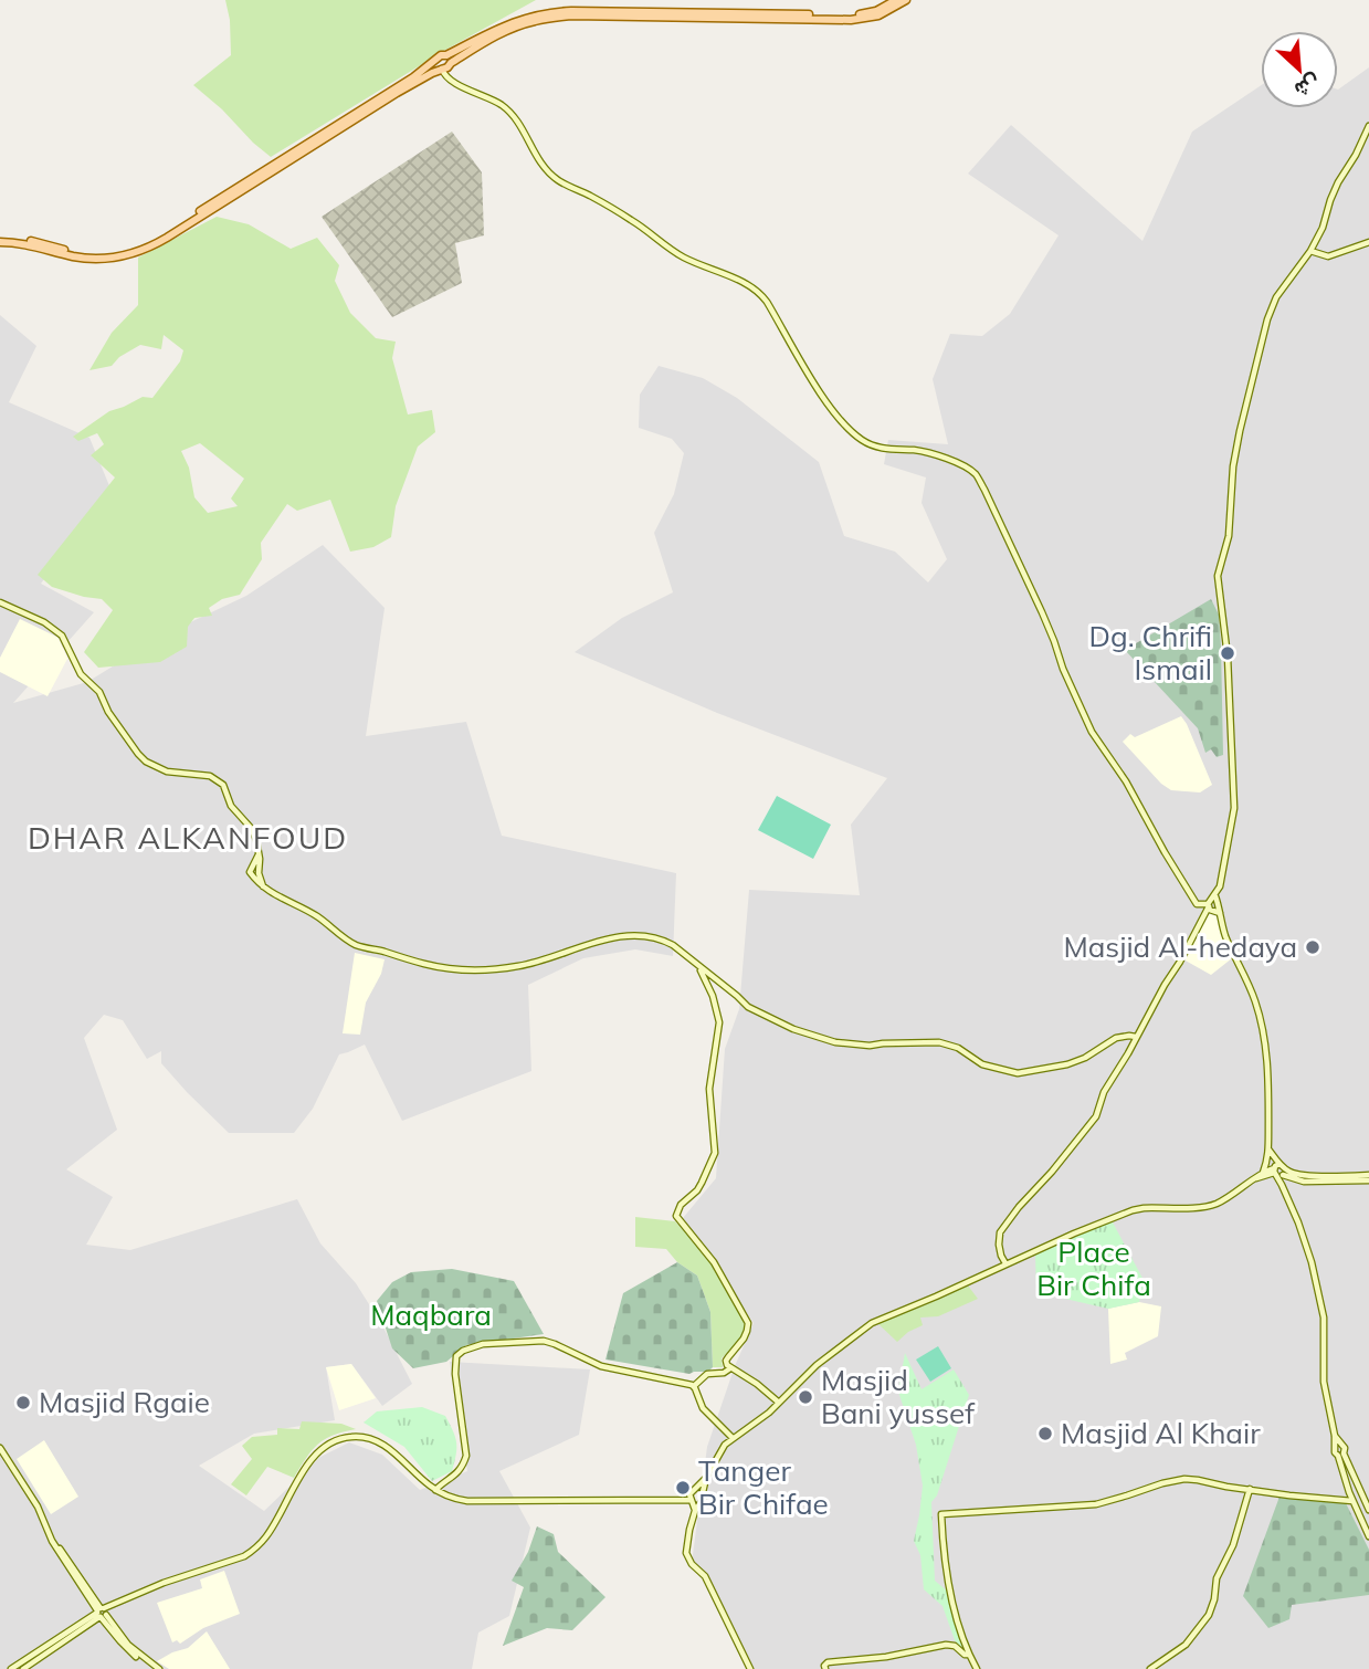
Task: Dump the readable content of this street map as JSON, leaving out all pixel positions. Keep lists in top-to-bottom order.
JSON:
{
  "districts": ["DHAR ALKANFOUD"],
  "parks": ["Place Bir Chifa", "Maqbara"],
  "places": [
    "Dg. Chrifi Ismail",
    "Masjid Al-hedaya",
    "Masjid Bani yussef",
    "Masjid Rgaie",
    "Masjid Al Khair",
    "Tanger Bir Chifae"
  ],
  "north": "bottom right"
}
